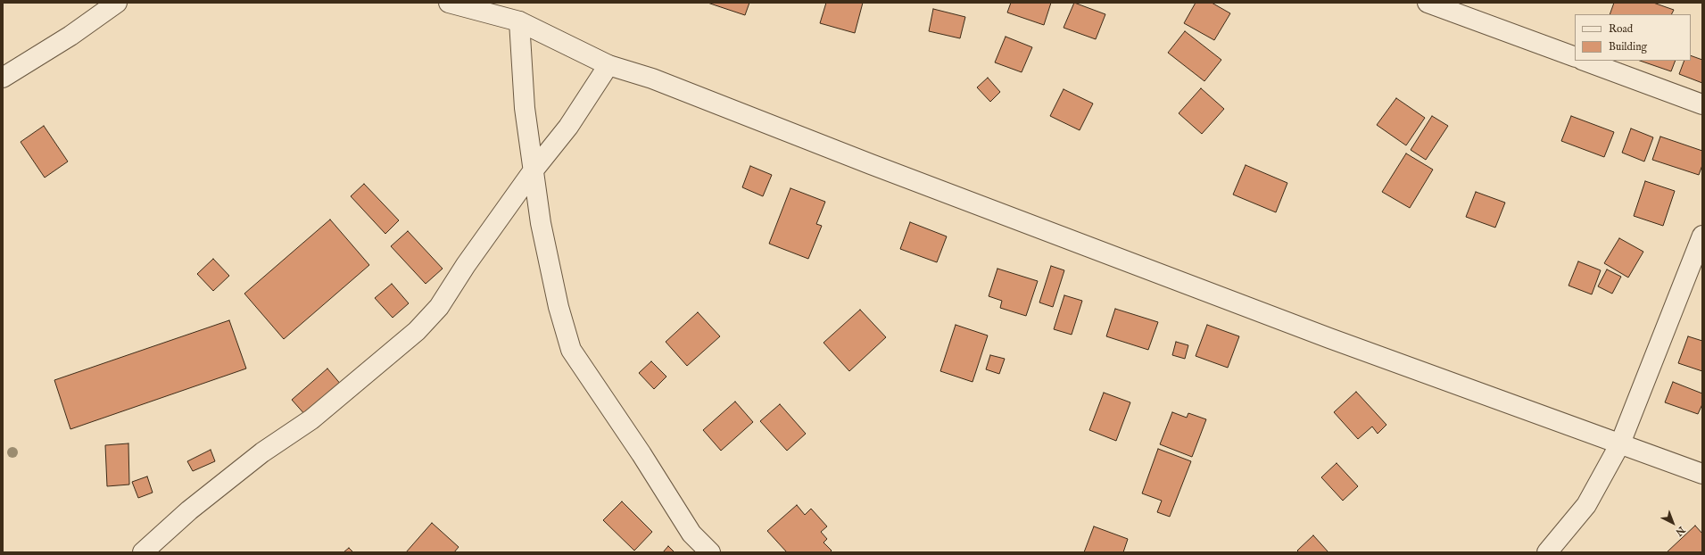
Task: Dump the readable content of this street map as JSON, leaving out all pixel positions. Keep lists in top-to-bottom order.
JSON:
{
  "legend": ["Road", "Building"],
  "north": "bottom right"
}
